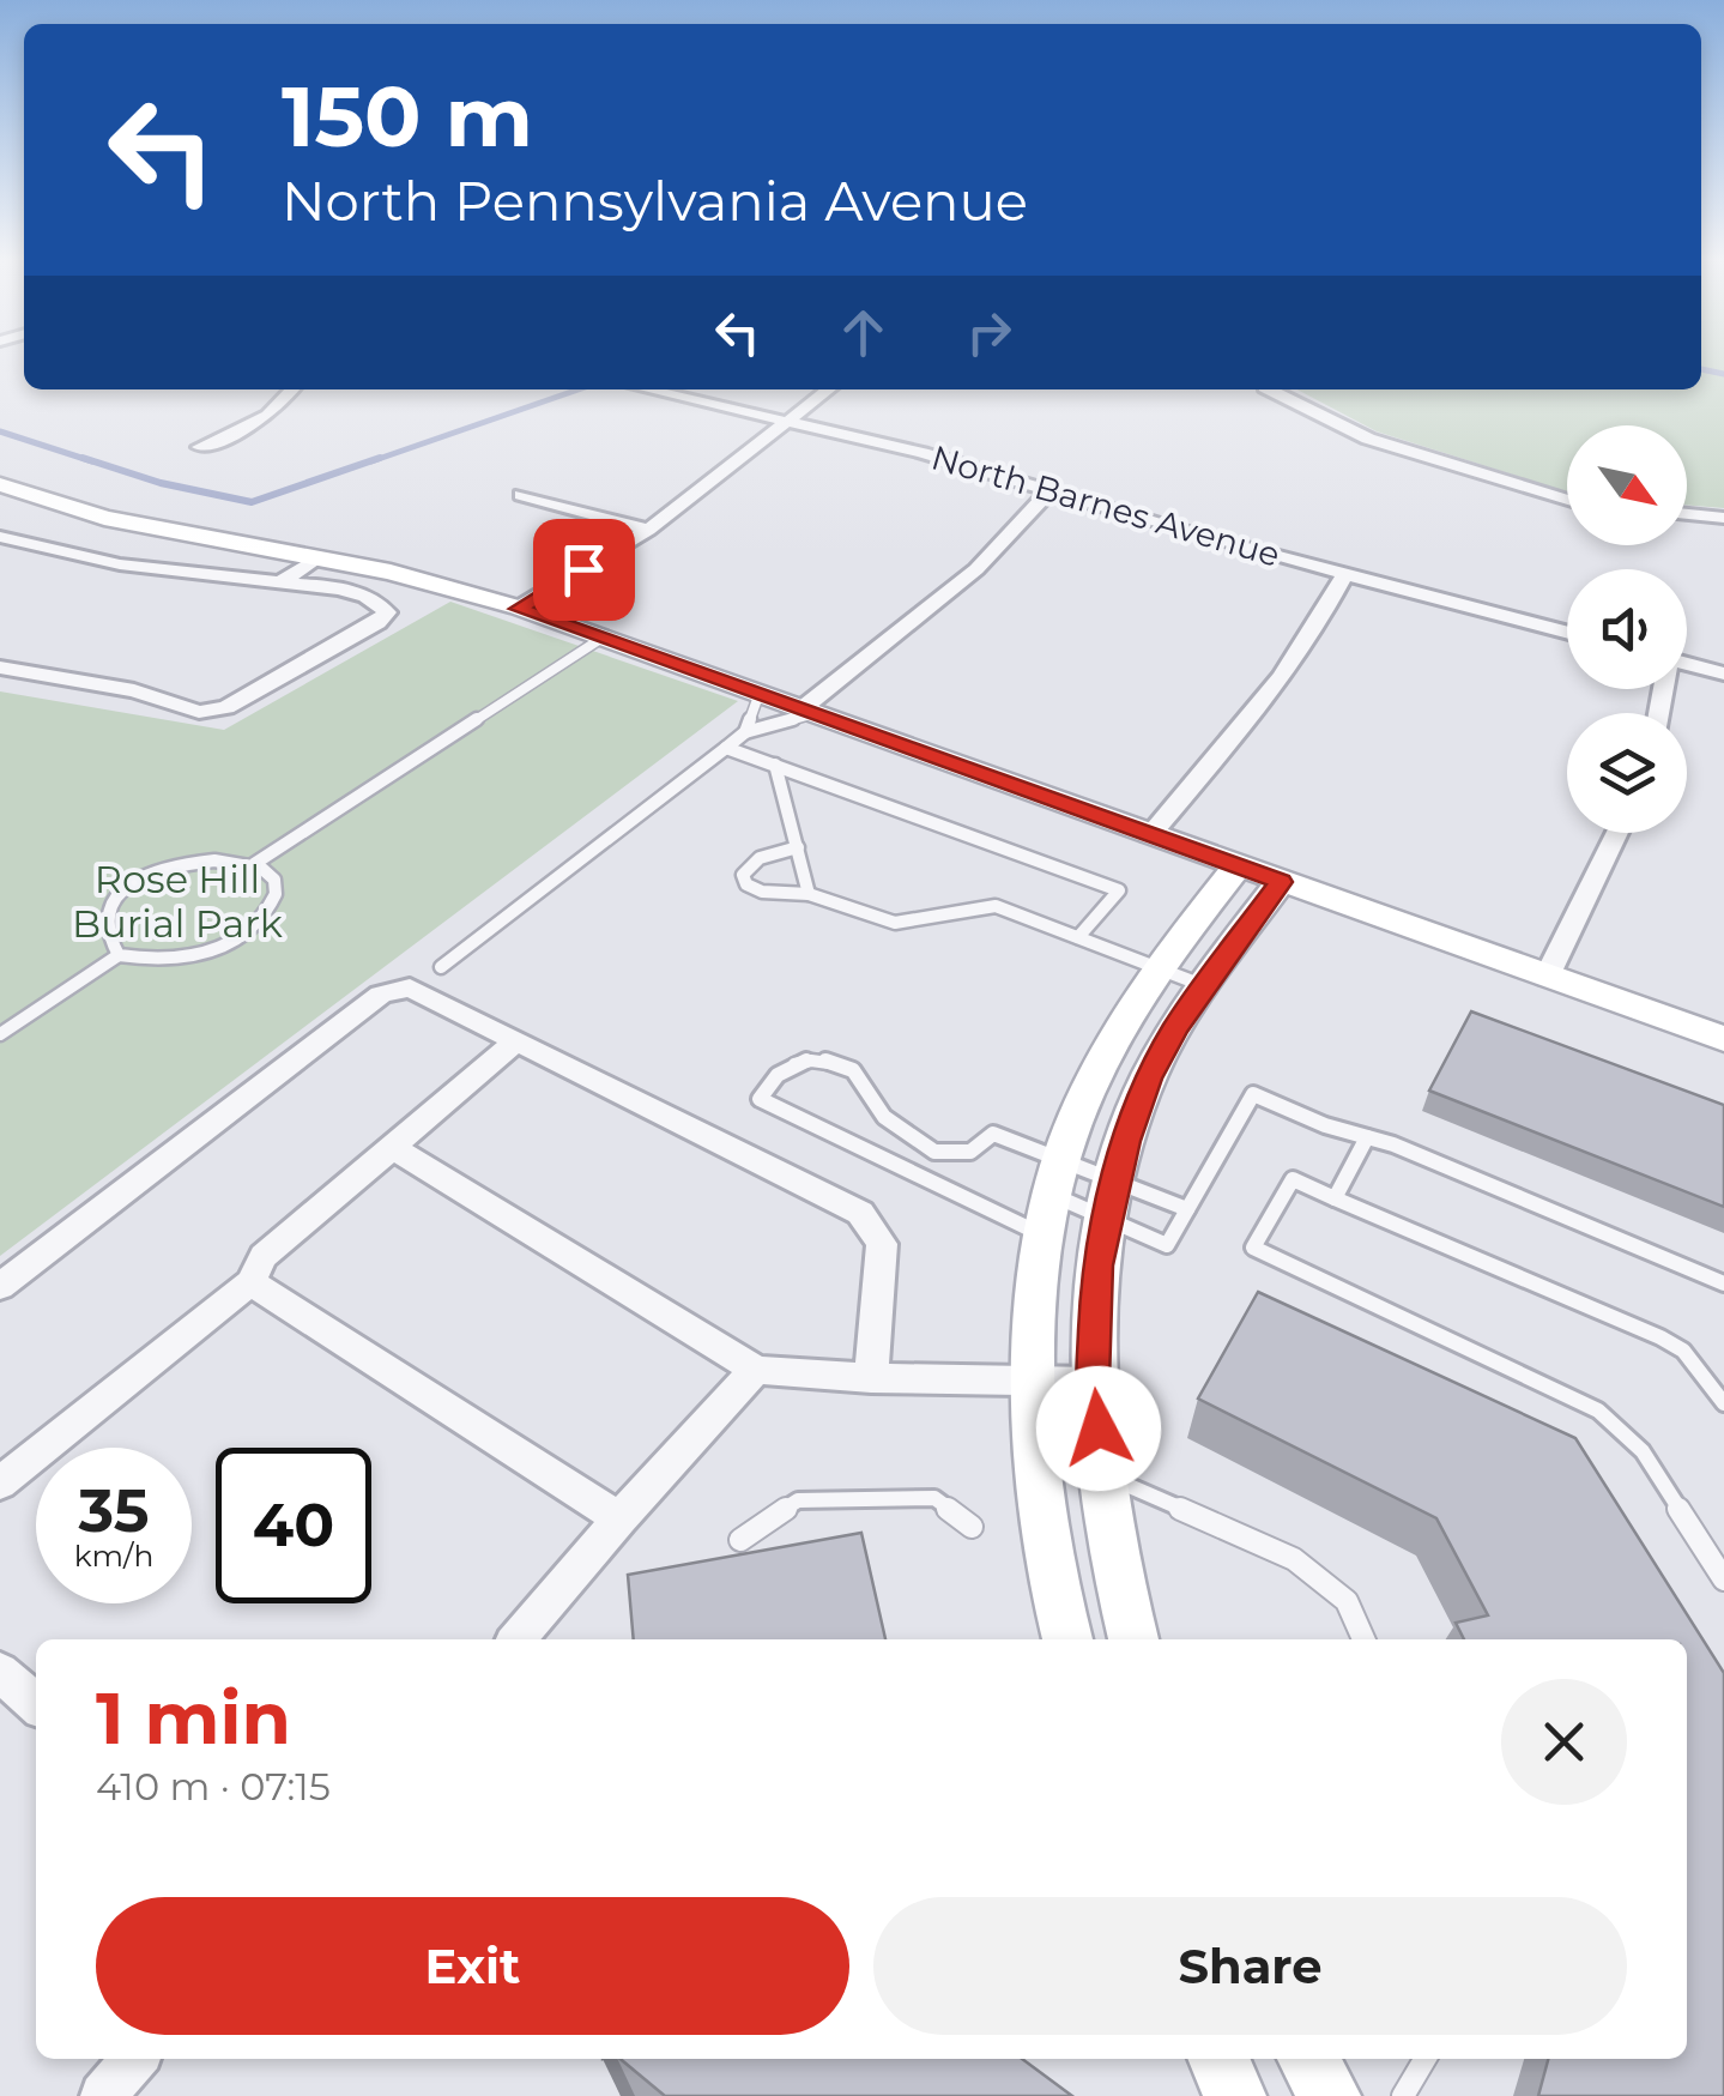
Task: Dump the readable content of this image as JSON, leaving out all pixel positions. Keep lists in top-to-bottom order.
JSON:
{
  "streets": {
    "street": ["North Barnes Avenue"]
  },
  "parks": ["Rose Hill Burial Park"],
  "north": "bottom right",
  "page": {
    "turn": ["150 m", "North Pennsylvania Avenue"],
    "speed": "35 km/h",
    "limit": "40",
    "heading": ["1 min", "410 m · 07:15"],
    "buttons": ["Exit", "Share"]
  }
}
